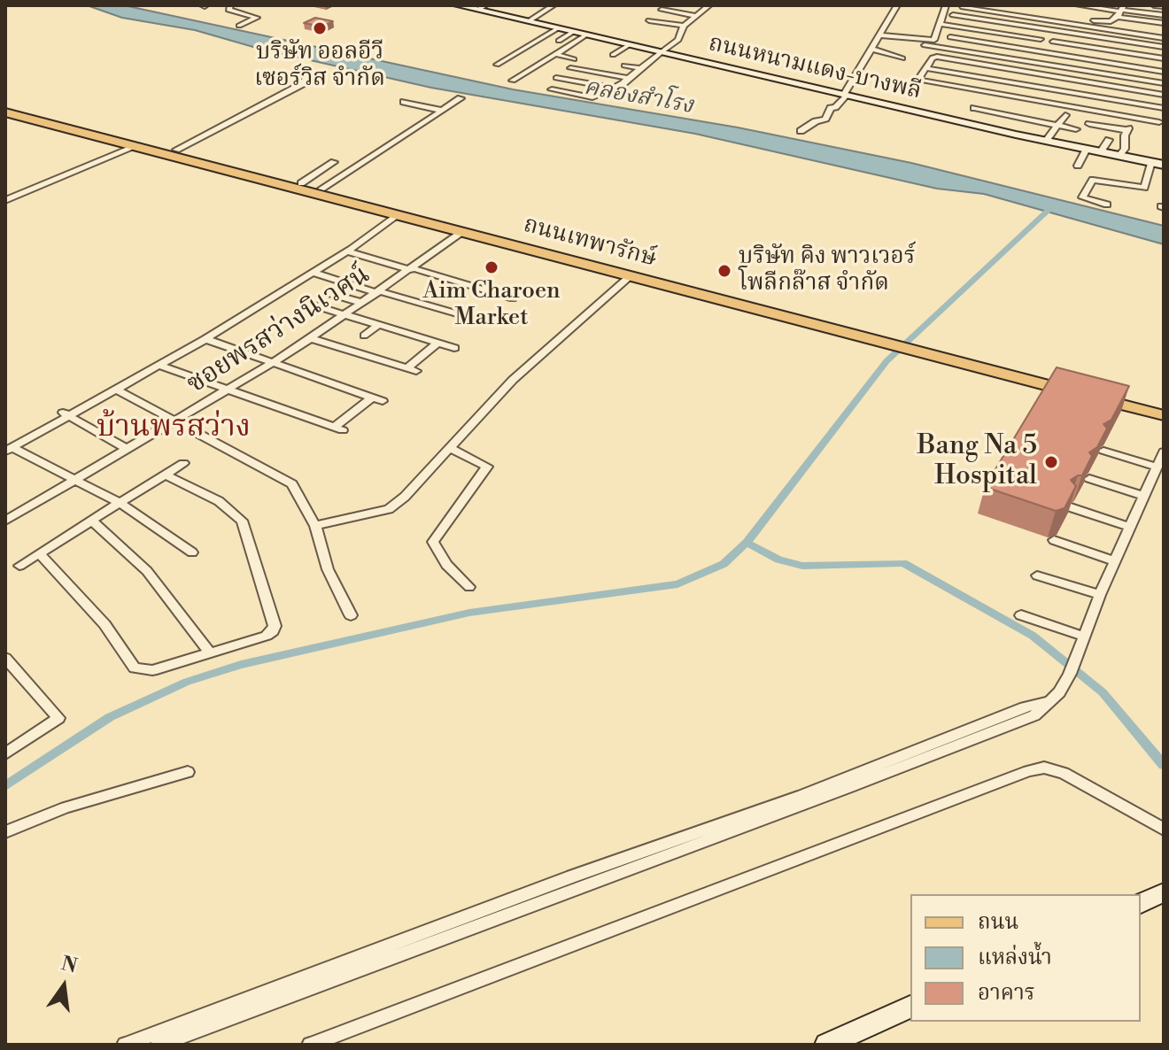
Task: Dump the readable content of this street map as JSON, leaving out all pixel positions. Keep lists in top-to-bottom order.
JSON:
{
  "streets": {
    "main road": ["ถนนหนามแดง-บางพลี", "ถนนเทพารักษ์"],
    "street": ["ซอยพรสว่างนิเวศน์"]
  },
  "crossings": [
    ["ถนนเทพารักษ์", "ซอยพรสว่างนิเวศน์"]
  ],
  "districts": ["บ้านพรสว่าง"],
  "water": ["คลองสำโรง"],
  "places": [
    "บริษัท ออลอีวี เซอร์วิส จำกัด",
    "Aim Charoen Market",
    "บริษัท คิง พาวเวอร์ โพลีกล๊าส จำกัด",
    "Bang Na 5 Hospital"
  ],
  "legend": ["ถนน", "แหล่งน้ำ", "อาคาร"],
  "north": "top"
}
